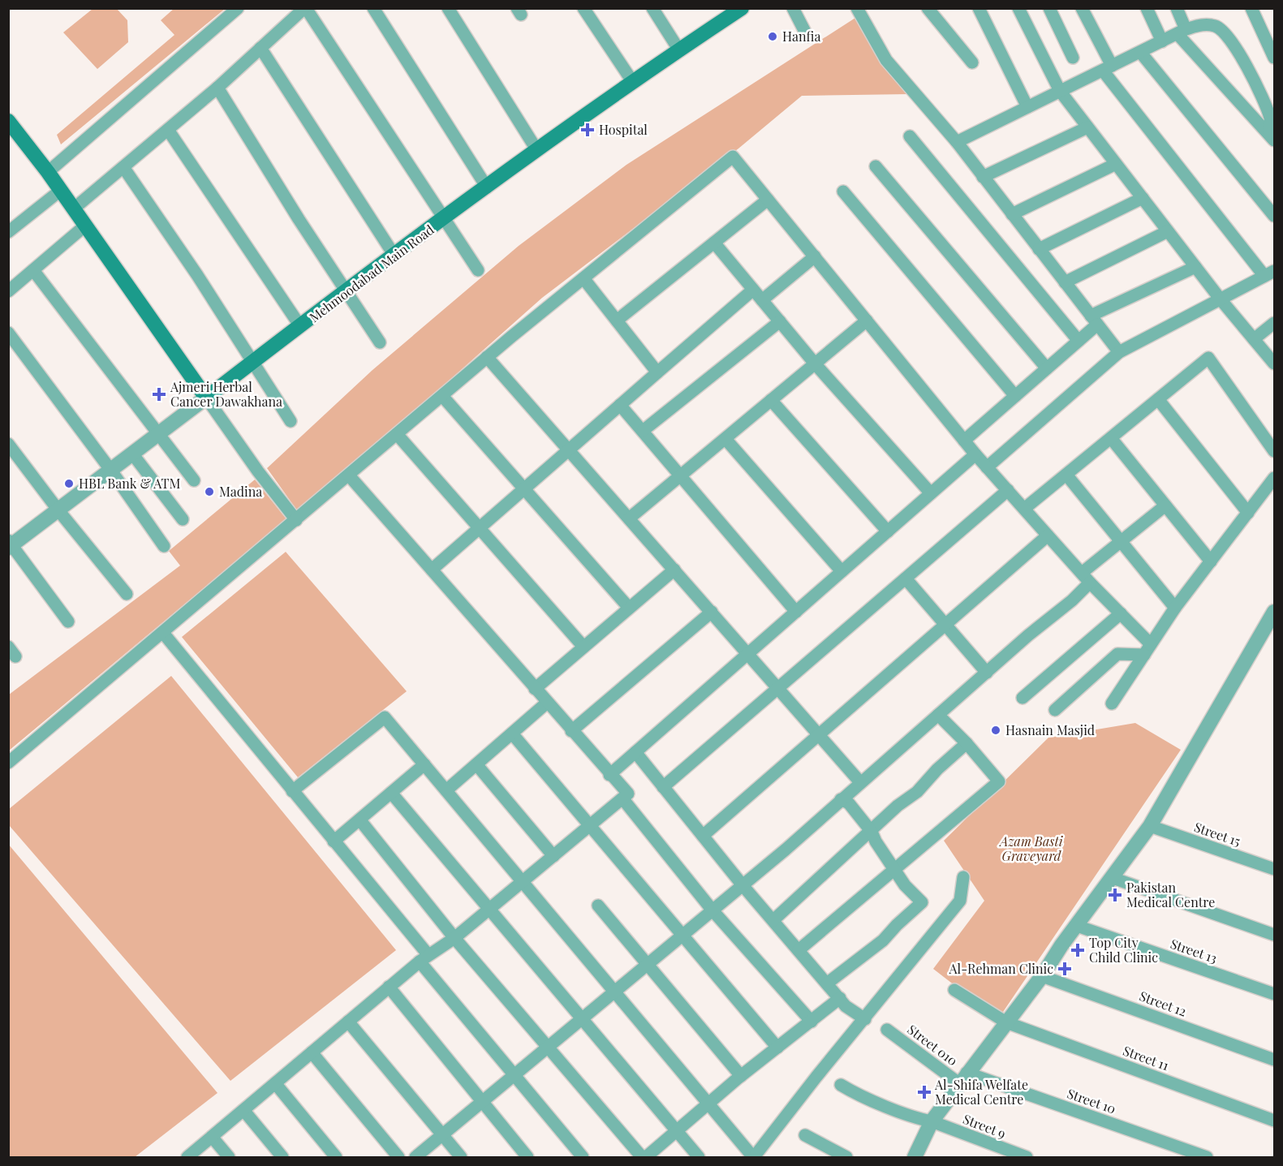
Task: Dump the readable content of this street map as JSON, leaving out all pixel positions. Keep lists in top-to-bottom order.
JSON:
{
  "streets": {
    "main road": ["Mehmoodabad Main Road"],
    "street": [
      "Street 15",
      "Street 13",
      "Street 12",
      "Street 010",
      "Street 11",
      "Street 10",
      "Street 9"
    ]
  },
  "crossings": [
    ["Street 010", "Street 10"]
  ],
  "parks": ["Azam Basti Graveyard"],
  "places": {
    "other": [
      "Hanfia",
      "HBL Bank & ATM",
      "Madina",
      "Hasnain Masjid"
    ],
    "health": [
      "Hospital",
      "Ajmeri Herbal Cancer Dawakhana",
      "Pakistan Medical Centre",
      "Top City Child Clinic",
      "Al-Rehman Clinic",
      "Al-Shifa Welfate Medical Centre"
    ]
  }
}
